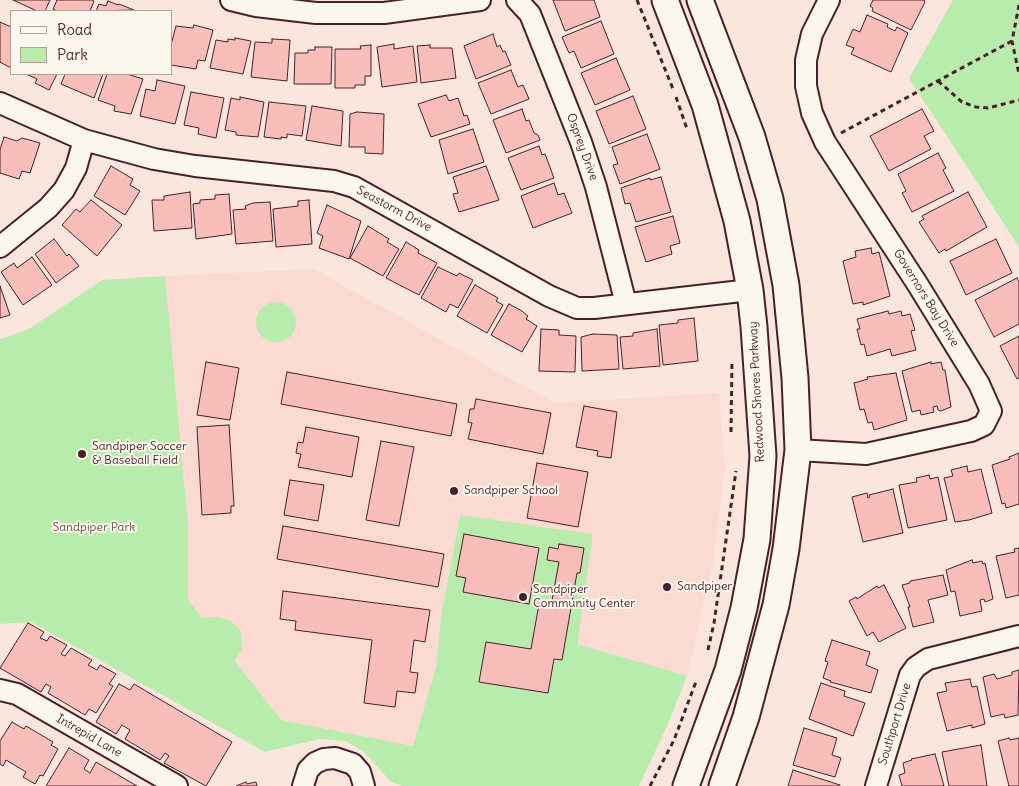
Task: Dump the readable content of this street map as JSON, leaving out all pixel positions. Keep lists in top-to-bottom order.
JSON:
{
  "streets": {
    "main road": ["Redwood Shores Parkway"],
    "street": [
      "Osprey Drive",
      "Seastorm Drive",
      "Governors Bay Drive",
      "Southport Drive",
      "Intrepid Lane"
    ]
  },
  "crossings": [
    ["Osprey Drive", "Seastorm Drive"],
    ["Seastorm Drive", "Redwood Shores Parkway"]
  ],
  "parks": ["Sandpiper Park"],
  "places": [
    "Sandpiper Soccer & Baseball Field",
    "Sandpiper School",
    "Sandpiper",
    "Sandpiper Community Center"
  ],
  "legend": ["Road", "Park"]
}
